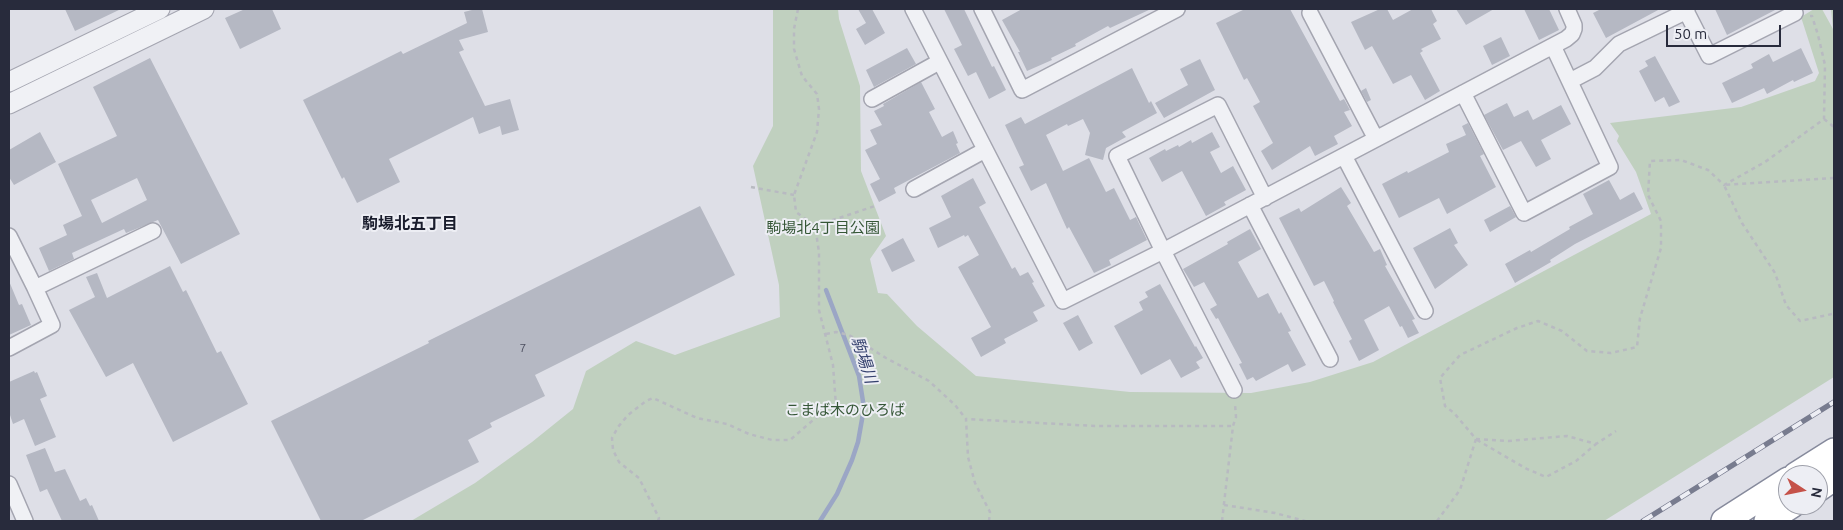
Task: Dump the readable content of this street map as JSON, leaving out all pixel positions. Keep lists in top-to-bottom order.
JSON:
{
  "districts": ["駒場北五丁目"],
  "water": ["駒場川"],
  "parks": ["駒場北4丁目公園", "こまば木のひろば"],
  "house_numbers": ["7"],
  "scale_bar": "50 m",
  "north": "right"
}
